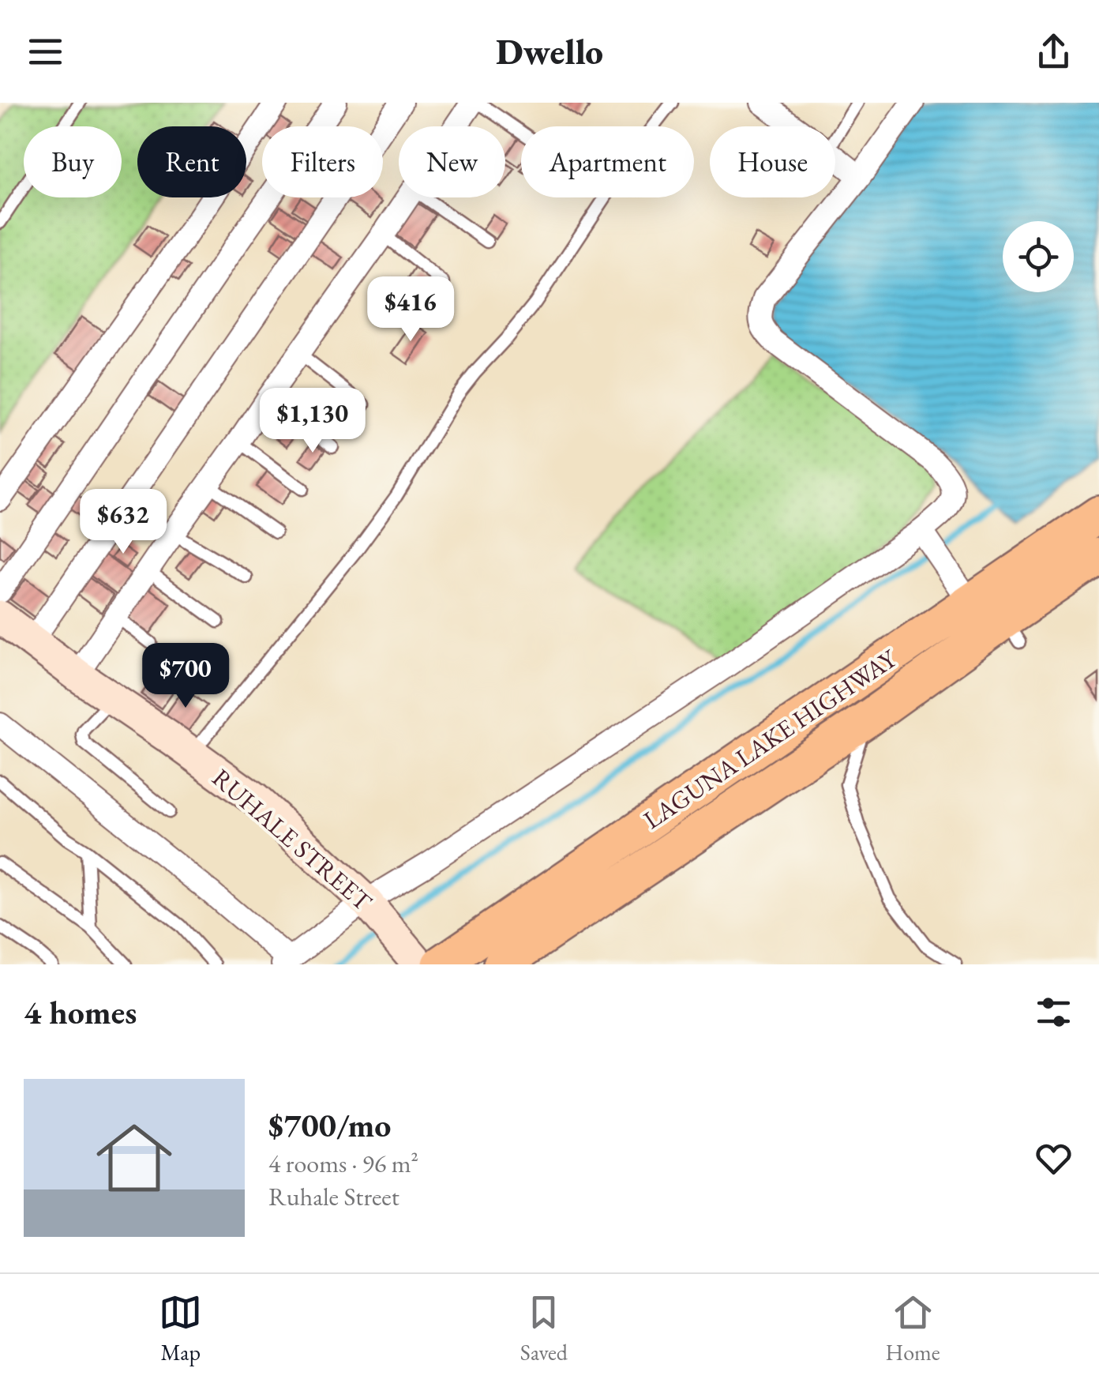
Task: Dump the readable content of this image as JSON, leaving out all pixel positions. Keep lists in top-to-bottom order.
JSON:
{
  "streets": {
    "main road": ["LAGUNA LAKE HIGHWAY"],
    "street": ["RUHALE STREET"]
  },
  "page": {
    "header": "Dwello",
    "chip": [
      "Buy",
      "Rent",
      "Filters",
      "New",
      "Apartment",
      "House"
    ],
    "price": [
      "$416",
      "$1,130",
      "$632",
      "$700"
    ],
    "heading": "4 homes",
    "list": [
      {
        "name": "$700/mo",
        "note": "4 rooms · 96 m² · Ruhale Street"
      }
    ],
    "tabs": ["Map", "Saved", "Home"]
  }
}
